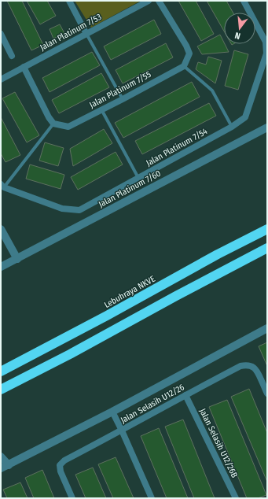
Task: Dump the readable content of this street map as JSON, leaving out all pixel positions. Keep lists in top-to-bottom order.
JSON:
{
  "streets": {
    "highway": ["Lebuhraya NKVE"],
    "street": [
      "Jalan Platinum 7/53",
      "Jalan Platinum 7/55",
      "Jalan Platinum 7/54",
      "Jalan Platinum 7/60",
      "Jalan Selasih U12/26",
      "Jalan Selasih U12/26B"
    ]
  },
  "crossings": [
    ["Jalan Selasih U12/26", "Jalan Selasih U12/26B"]
  ],
  "north": "bottom"
}
